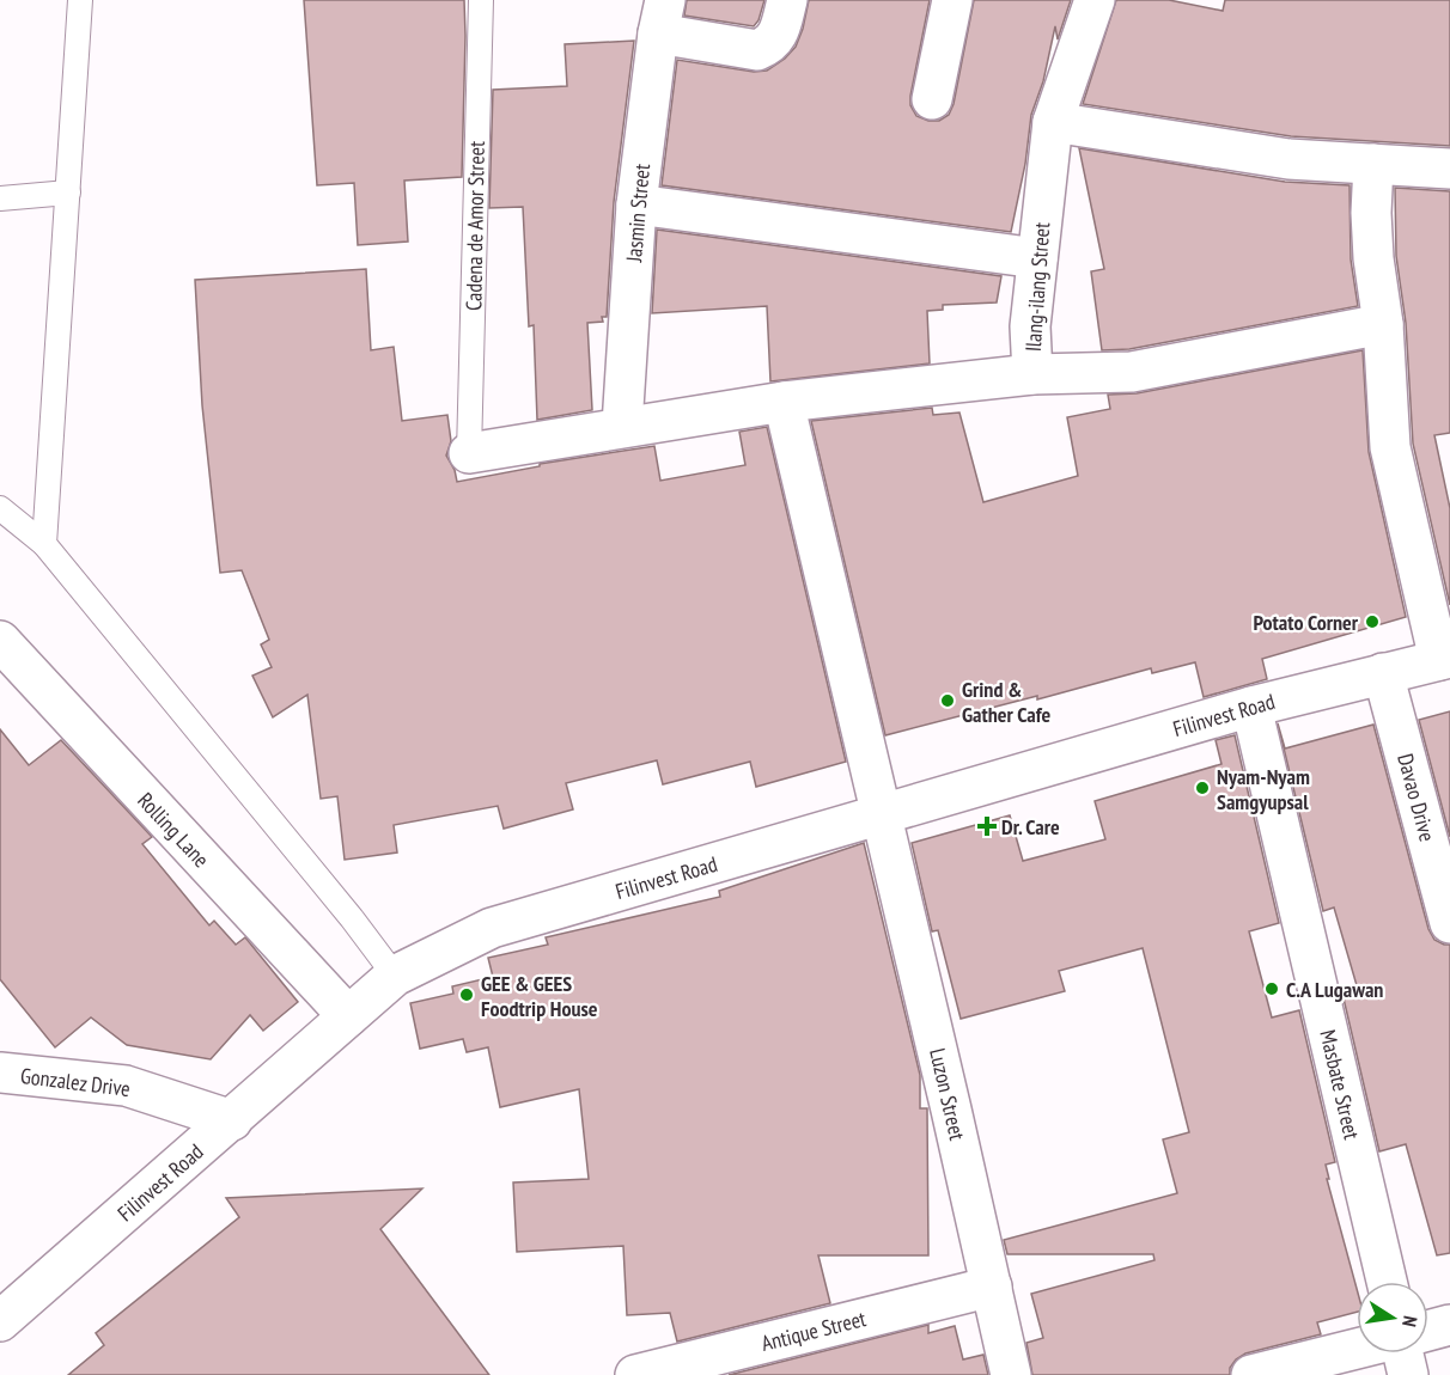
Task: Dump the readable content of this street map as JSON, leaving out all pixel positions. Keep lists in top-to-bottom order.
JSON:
{
  "streets": {
    "street": [
      "Jasmin Street",
      "Ilang-ilang Street",
      "Filinvest Road",
      "Davao Drive",
      "Rolling Lane",
      "Gonzalez Drive",
      "Masbate Street",
      "Luzon Street",
      "Antique Street"
    ],
    "lane": ["Cadena de Amor Street"]
  },
  "crossings": [
    ["Jasmin Street", "Ilang-ilang Street"],
    ["Cadena de Amor Street", "Ilang-ilang Street"],
    ["Filinvest Road", "Davao Drive"],
    ["Filinvest Road", "Rolling Lane"],
    ["Filinvest Road", "Gonzalez Drive"],
    ["Filinvest Road", "Masbate Street"],
    ["Filinvest Road", "Luzon Street"],
    ["Luzon Street", "Antique Street"]
  ],
  "places": {
    "other": [
      "Potato Corner",
      "Grind & Gather Cafe",
      "Nyam-Nyam Samgyupsal",
      "C.A Lugawan",
      "GEE & GEES Foodtrip House"
    ],
    "health": ["Dr. Care"]
  },
  "north": "right"
}
